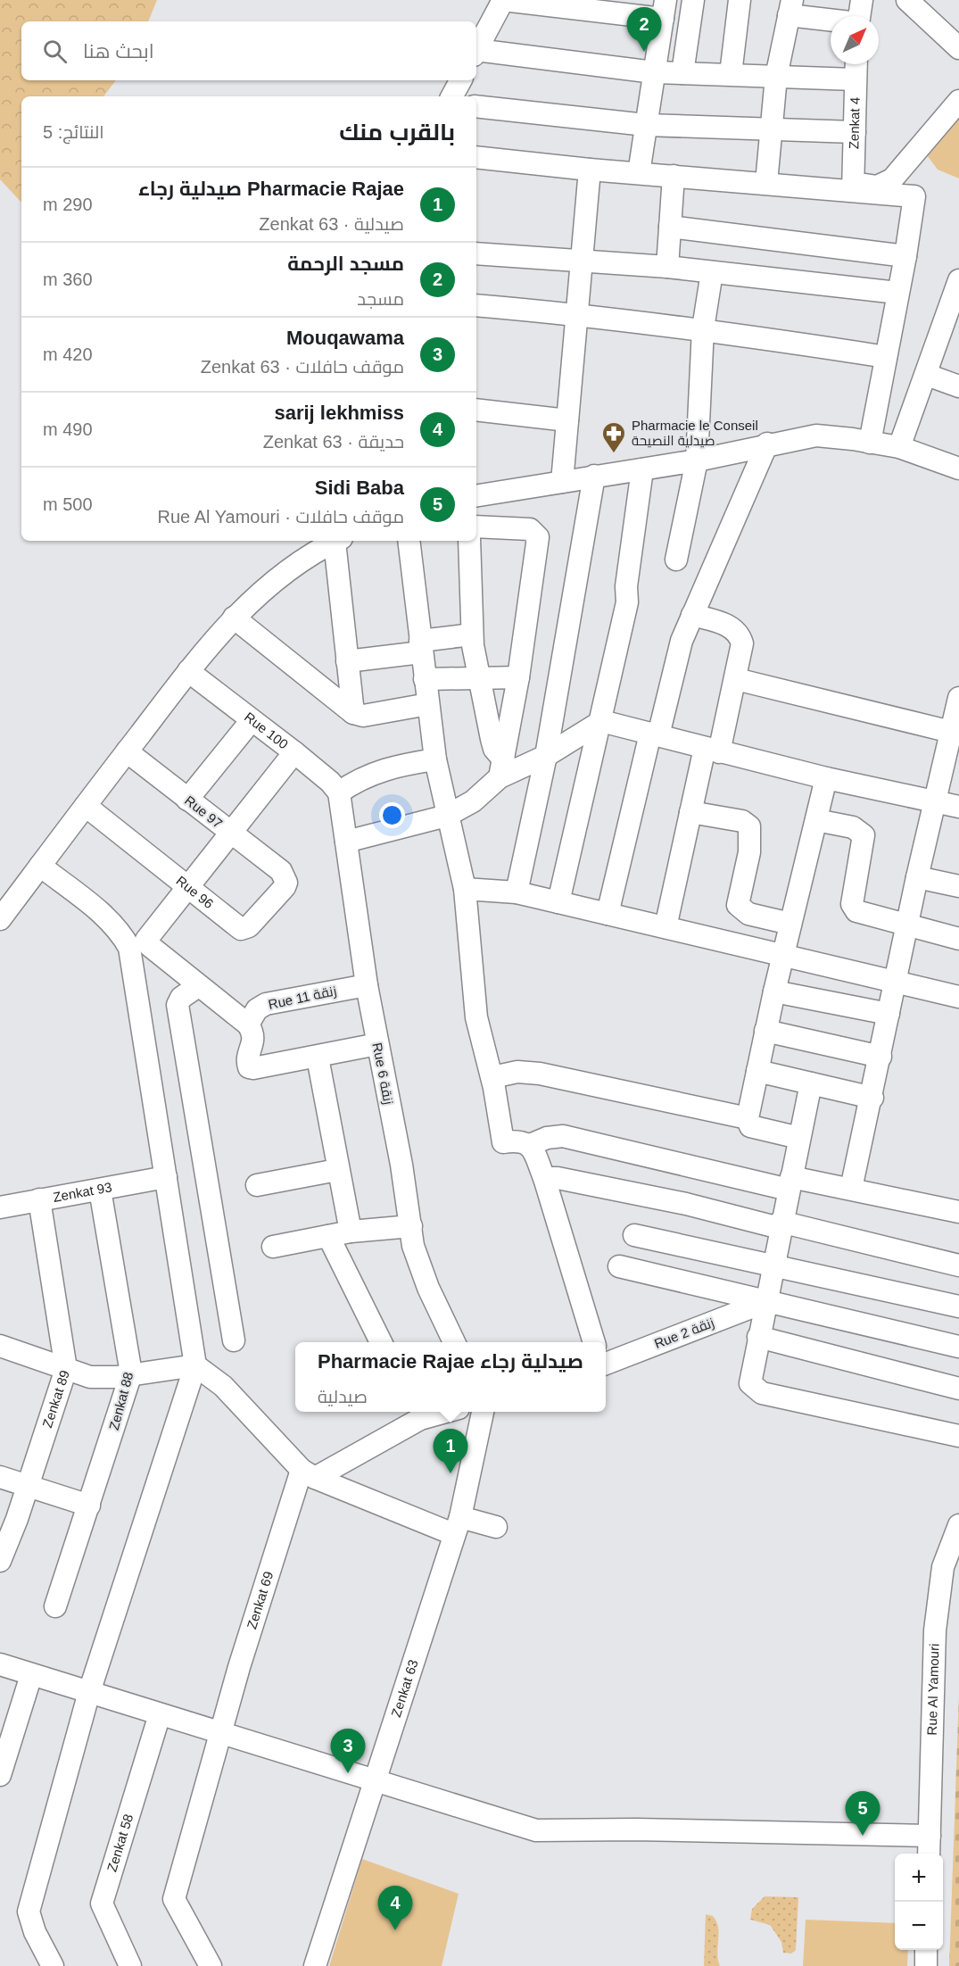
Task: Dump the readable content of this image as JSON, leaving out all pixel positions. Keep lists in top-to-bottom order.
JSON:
{
  "streets": {
    "street": [
      "Zenkat 4",
      "Rue 100",
      "Rue 97",
      "Rue 96",
      "Rue 11 زنقة",
      "Rue 6 زنقة",
      "Zenkat 93",
      "Rue 2 زنقة",
      "Zenkat 89",
      "Zenkat 88",
      "Zenkat 69",
      "Zenkat 63",
      "Rue Al Yamouri",
      "Zenkat 58"
    ]
  },
  "crossings": [
    ["Rue 100", "Rue 6 زنقة"],
    ["Rue 97", "Rue 96"],
    ["Rue 11 زنقة", "Rue 6 زنقة"],
    ["Zenkat 93", "Zenkat 89"],
    ["Zenkat 93", "Zenkat 88"]
  ],
  "places": {
    "pharmacy": ["Pharmacie le Conseil صيدلية النصيحة"]
  },
  "north": "top right",
  "page": {
    "pins": [
      "2",
      "1",
      "3",
      "5",
      "4"
    ],
    "search": "ابحث هنا",
    "heading": ["بالقرب منك", "النتائج: 5"],
    "list": [
      {
        "mark": "1",
        "name": "Pharmacie Rajae صيدلية رجاء",
        "note": "صيدلية · Zenkat 63",
        "value": "290 m"
      },
      {
        "mark": "2",
        "name": "مسجد الرحمة",
        "note": "مسجد",
        "value": "360 m"
      },
      {
        "mark": "3",
        "name": "Mouqawama",
        "note": "موقف حافلات · Zenkat 63",
        "value": "420 m"
      },
      {
        "mark": "4",
        "name": "sarij lekhmiss",
        "note": "حديقة · Zenkat 63",
        "value": "490 m"
      },
      {
        "mark": "5",
        "name": "Sidi Baba",
        "note": "موقف حافلات · Rue Al Yamouri",
        "value": "500 m"
      }
    ],
    "popup": ["Pharmacie Rajae صيدلية رجاء", "صيدلية"],
    "map_buttons": ["+", "−"]
  }
}
